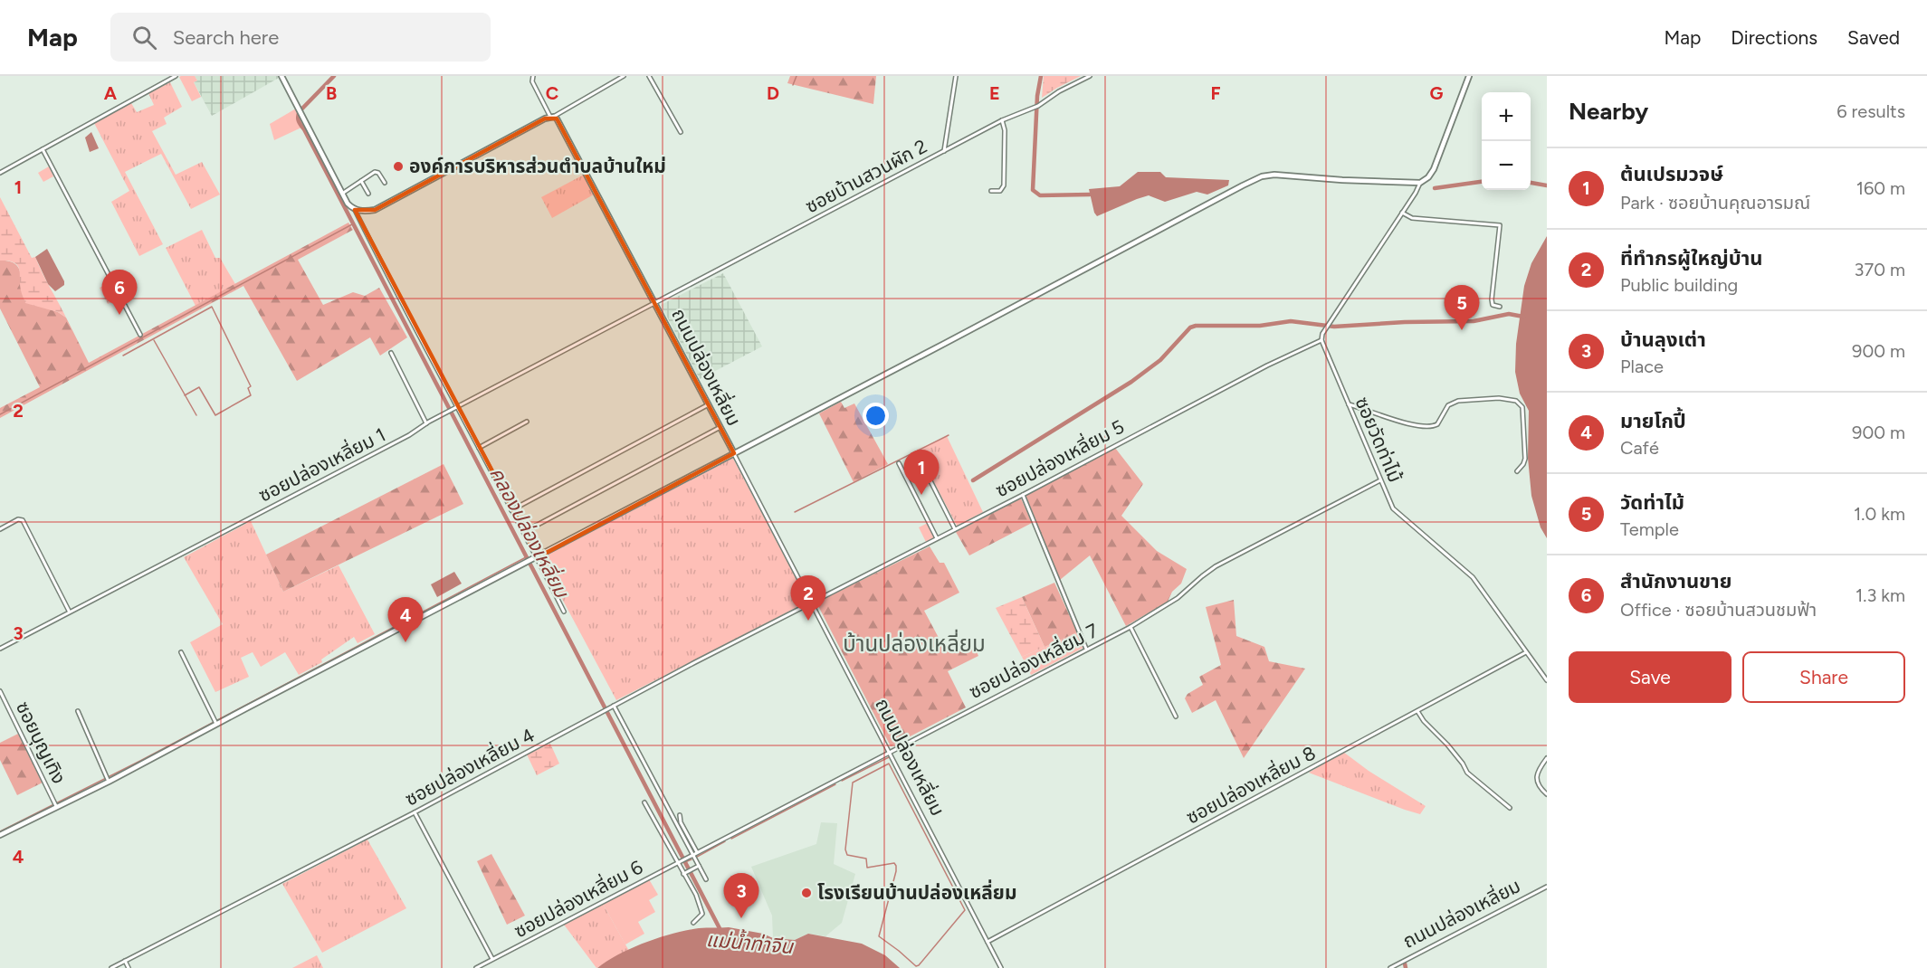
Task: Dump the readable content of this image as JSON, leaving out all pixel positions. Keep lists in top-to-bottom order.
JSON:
{
  "streets": {
    "street": [
      "ซอยบ้านสวนผัก 2",
      "ถนนปล่องเหลี่ยม",
      "ซอยวัดท่าไม้",
      "ซอยปล่องเหลี่ยม 5",
      "ซอยปล่องเหลี่ยม 1",
      "ซอยปล่องเหลี่ยม 7",
      "ซอยบุญเทิง",
      "ซอยปล่องเหลี่ยม 4",
      "ซอยปล่องเหลี่ยม 8",
      "ซอยปล่องเหลี่ยม 6"
    ]
  },
  "crossings": [
    ["ซอยบ้านสวนผัก 2", "ถนนปล่องเหลี่ยม"],
    ["ซอยบ้านสวนผัก 2", "ซอยปล่องเหลี่ยม 1"],
    ["ถนนปล่องเหลี่ยม", "ซอยปล่องเหลี่ยม 5"],
    ["ถนนปล่องเหลี่ยม", "ซอยปล่องเหลี่ยม 1"],
    ["ถนนปล่องเหลี่ยม", "ซอยปล่องเหลี่ยม 7"],
    ["ถนนปล่องเหลี่ยม", "ซอยปล่องเหลี่ยม 4"],
    ["ถนนปล่องเหลี่ยม", "ซอยปล่องเหลี่ยม 8"],
    ["ซอยวัดท่าไม้", "ซอยปล่องเหลี่ยม 5"],
    ["ซอยวัดท่าไม้", "ซอยปล่องเหลี่ยม 7"],
    ["ซอยวัดท่าไม้", "ซอยปล่องเหลี่ยม 8"],
    ["ซอยปล่องเหลี่ยม 5", "ซอยปล่องเหลี่ยม 4"],
    ["ซอยปล่องเหลี่ยม 7", "ซอยปล่องเหลี่ยม 6"]
  ],
  "districts": ["บ้านปล่องเหลี่ยม"],
  "water": ["คลองปล่องเหลี่ยม", "แม่น้ำท่าจีน"],
  "places": ["องค์การบริหารส่วนตำบลบ้านใหม่", "โรงเรียนบ้านปล่องเหลี่ยม"],
  "page": {
    "header": "Map",
    "search": "Search here",
    "nav": ["Map", "Directions", "Saved"],
    "heading": ["Nearby", "6 results"],
    "map_buttons": ["+", "−"],
    "list": [
      {
        "mark": "1",
        "name": "ต้นเปรมวจษ์",
        "note": "Park · ซอยบ้านคุณอารมณ์",
        "value": "160 m"
      },
      {
        "mark": "2",
        "name": "ที่ทำกรผู้ใหญ่บ้าน",
        "note": "Public building",
        "value": "370 m"
      },
      {
        "mark": "3",
        "name": "บ้านลุงเต่า",
        "note": "Place",
        "value": "900 m"
      },
      {
        "mark": "4",
        "name": "มายโกปี้",
        "note": "Café",
        "value": "900 m"
      },
      {
        "mark": "5",
        "name": "วัดท่าไม้",
        "note": "Temple",
        "value": "1.0 km"
      },
      {
        "mark": "6",
        "name": "สำนักงานขาย",
        "note": "Office · ซอยบ้านสวนชมฟ้า",
        "value": "1.3 km"
      }
    ],
    "pins": [
      "6",
      "5",
      "1",
      "2",
      "4",
      "3"
    ],
    "buttons": ["Save", "Share"]
  },
  "grid": {
    "columns": [
      "A",
      "B",
      "C",
      "D",
      "E",
      "F",
      "G"
    ],
    "rows": [
      "1",
      "2",
      "3",
      "4"
    ]
  }
}
